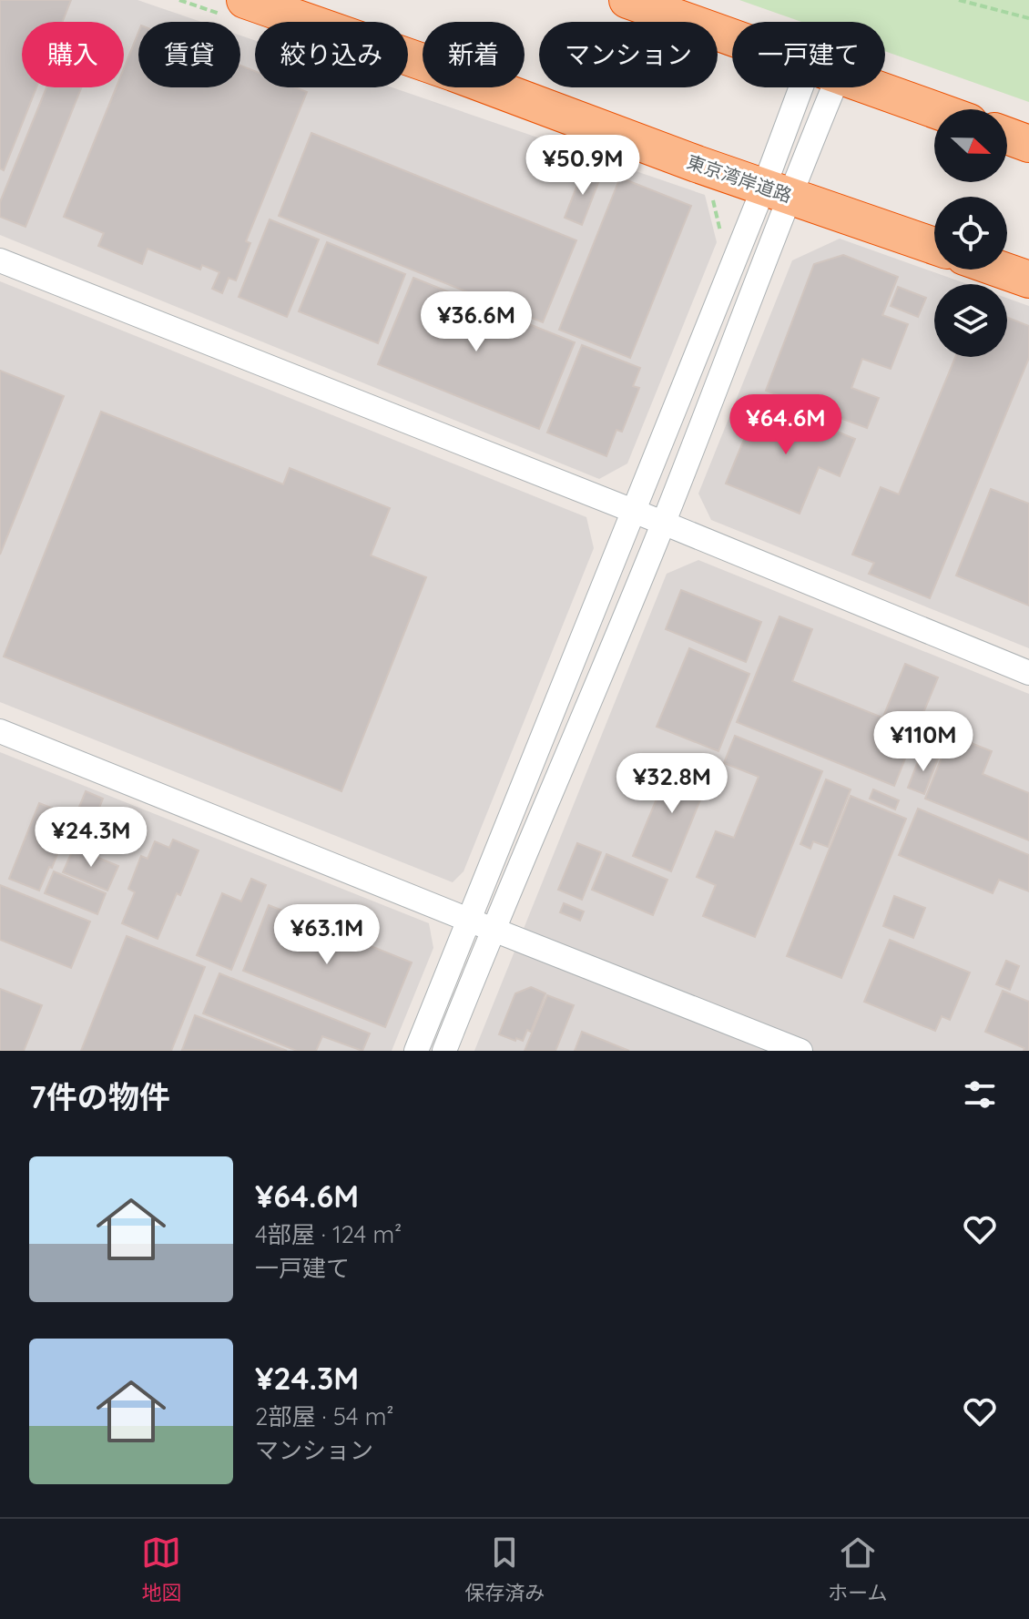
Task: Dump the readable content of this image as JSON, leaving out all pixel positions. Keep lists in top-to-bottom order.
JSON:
{
  "streets": {
    "highway": ["東京湾岸道路"]
  },
  "north": "right",
  "page": {
    "chip": [
      "購入",
      "賃貸",
      "絞り込み",
      "新着",
      "マンション",
      "一戸建て"
    ],
    "price": [
      "¥50.9M",
      "¥36.6M",
      "¥64.6M",
      "¥110M",
      "¥32.8M",
      "¥24.3M",
      "¥63.1M"
    ],
    "heading": "7件の物件",
    "list": [
      {
        "name": "¥64.6M",
        "note": "4部屋 · 124 m² · 一戸建て"
      },
      {
        "name": "¥24.3M",
        "note": "2部屋 · 54 m² · マンション"
      }
    ],
    "tabs": ["地図", "保存済み", "ホーム"]
  }
}
